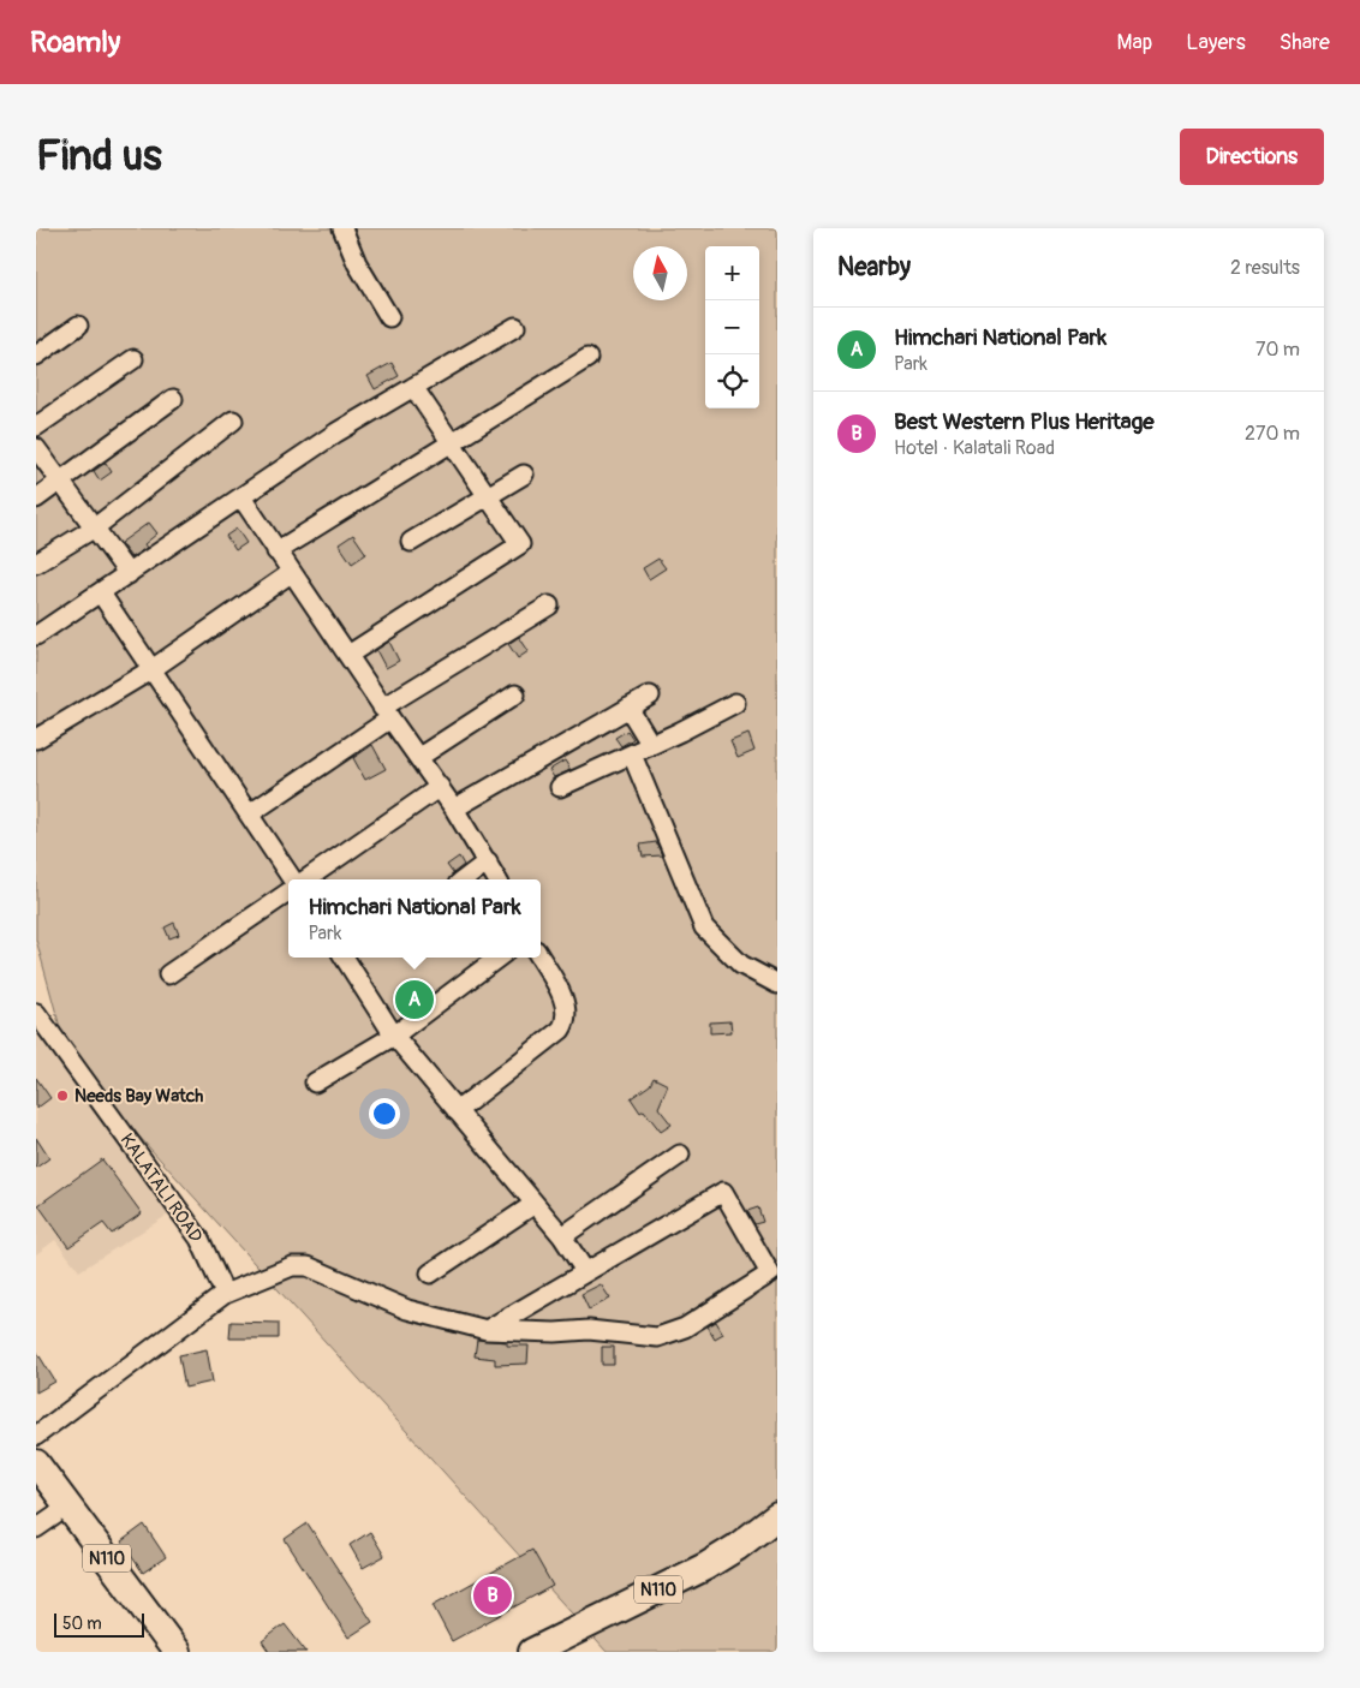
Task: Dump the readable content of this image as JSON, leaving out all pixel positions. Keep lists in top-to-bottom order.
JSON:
{
  "streets": {
    "highway": ["N110"],
    "street": ["KALATALI ROAD"]
  },
  "places": ["Needs Bay Watch"],
  "scale_bar": "50 m",
  "north": "top",
  "page": {
    "header": "Roamly",
    "nav": ["Map", "Layers", "Share"],
    "buttons": "Directions",
    "title": "Find us",
    "heading": ["Nearby", "2 results"],
    "map_buttons": ["+", "−"],
    "list": [
      {
        "mark": "A",
        "name": "Himchari National Park",
        "note": "Park",
        "value": "70 m"
      },
      {
        "mark": "B",
        "name": "Best Western Plus Heritage",
        "note": "Hotel · Kalatali Road",
        "value": "270 m"
      }
    ],
    "popup": ["Himchari National Park", "Park"],
    "pins": ["A", "B"],
    "scale": "50 m"
  }
}
